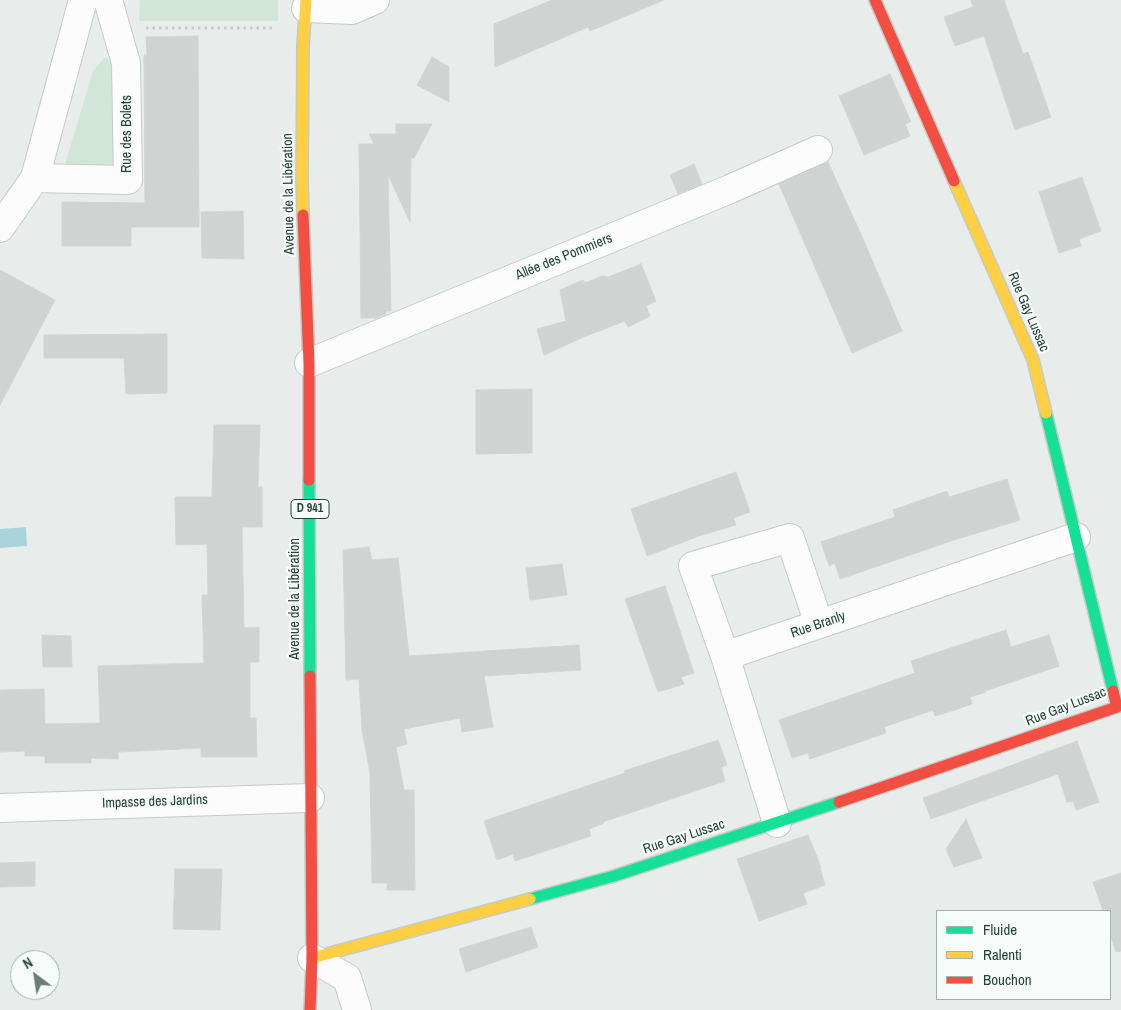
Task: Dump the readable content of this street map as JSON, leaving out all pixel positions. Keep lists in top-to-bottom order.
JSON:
{
  "streets": {
    "street": [
      "Rue des Bolets",
      "Avenue de la Libération",
      "Allée des Pommiers",
      "Rue Gay Lussac",
      "D 941",
      "Rue Branly",
      "Impasse des Jardins"
    ]
  },
  "crossings": [
    ["Avenue de la Libération", "Allée des Pommiers"],
    ["Avenue de la Libération", "Rue Gay Lussac"],
    ["Avenue de la Libération", "Impasse des Jardins"],
    ["Rue Gay Lussac", "Rue Branly"]
  ],
  "legend": ["Fluide", "Ralenti", "Bouchon"],
  "north": "top left"
}
